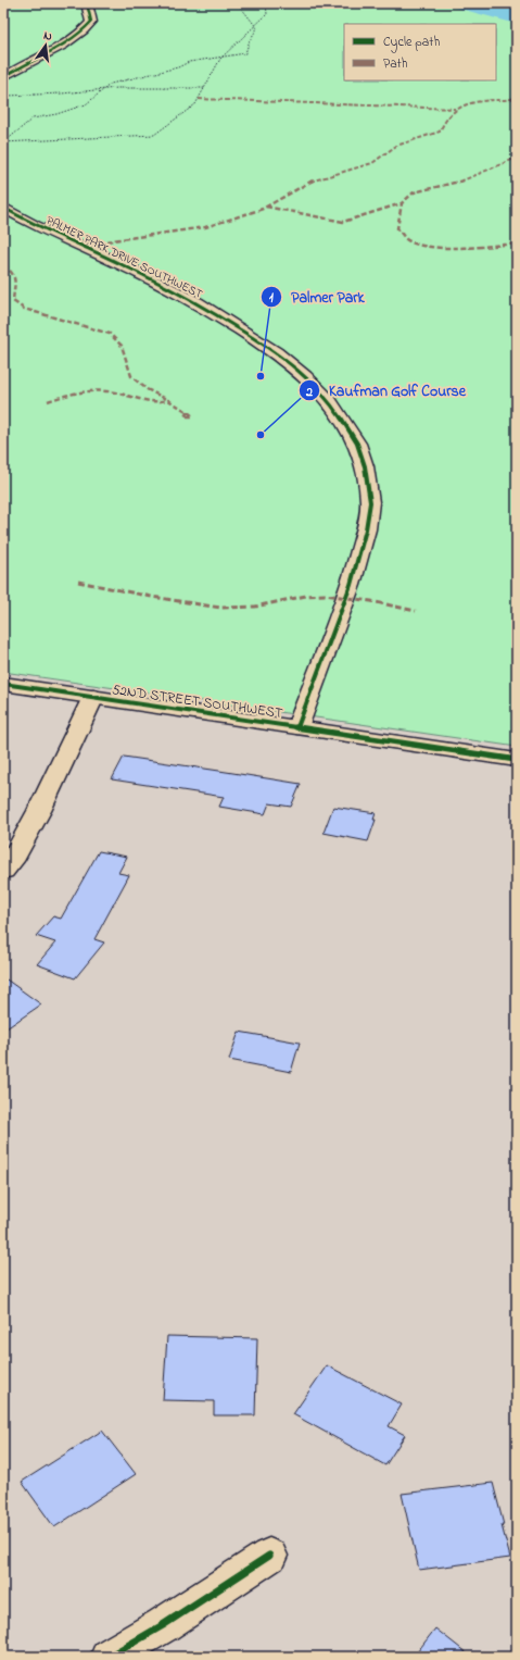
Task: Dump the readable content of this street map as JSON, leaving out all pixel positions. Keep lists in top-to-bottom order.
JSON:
{
  "streets": {
    "street": ["PALMER PARK DRIVE SOUTHWEST", "52ND STREET SOUTHWEST"]
  },
  "crossings": [
    ["PALMER PARK DRIVE SOUTHWEST", "52ND STREET SOUTHWEST"]
  ],
  "places": ["Palmer Park", "Kaufman Golf Course"],
  "legend": ["Cycle path", "Path"],
  "north": "top"
}
